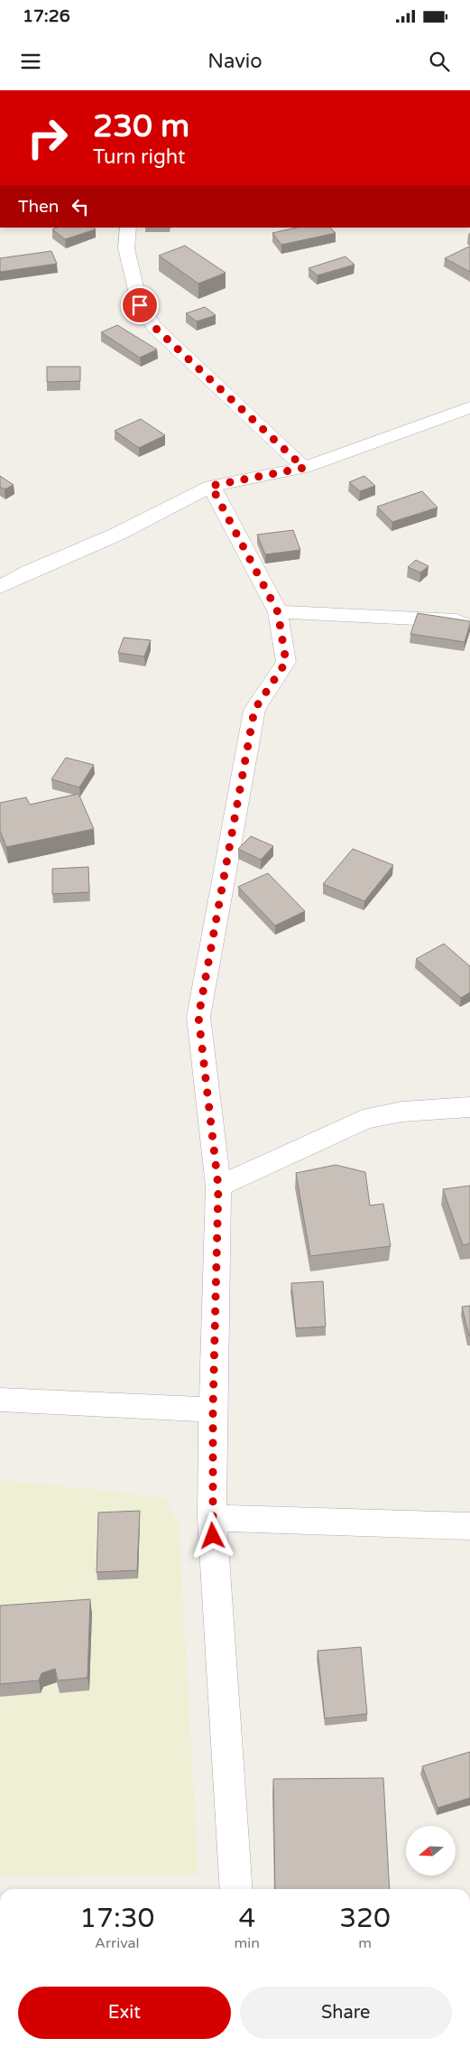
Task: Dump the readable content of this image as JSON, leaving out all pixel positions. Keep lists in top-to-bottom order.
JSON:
{
  "north": "left",
  "page": {
    "status": "17:26",
    "header": "Navio",
    "turn": ["230 m", "Turn right"],
    "then": "Then",
    "eta": [
      "17:30",
      "Arrival",
      "4",
      "min",
      "320",
      "m"
    ],
    "buttons": ["Exit", "Share"]
  }
}
